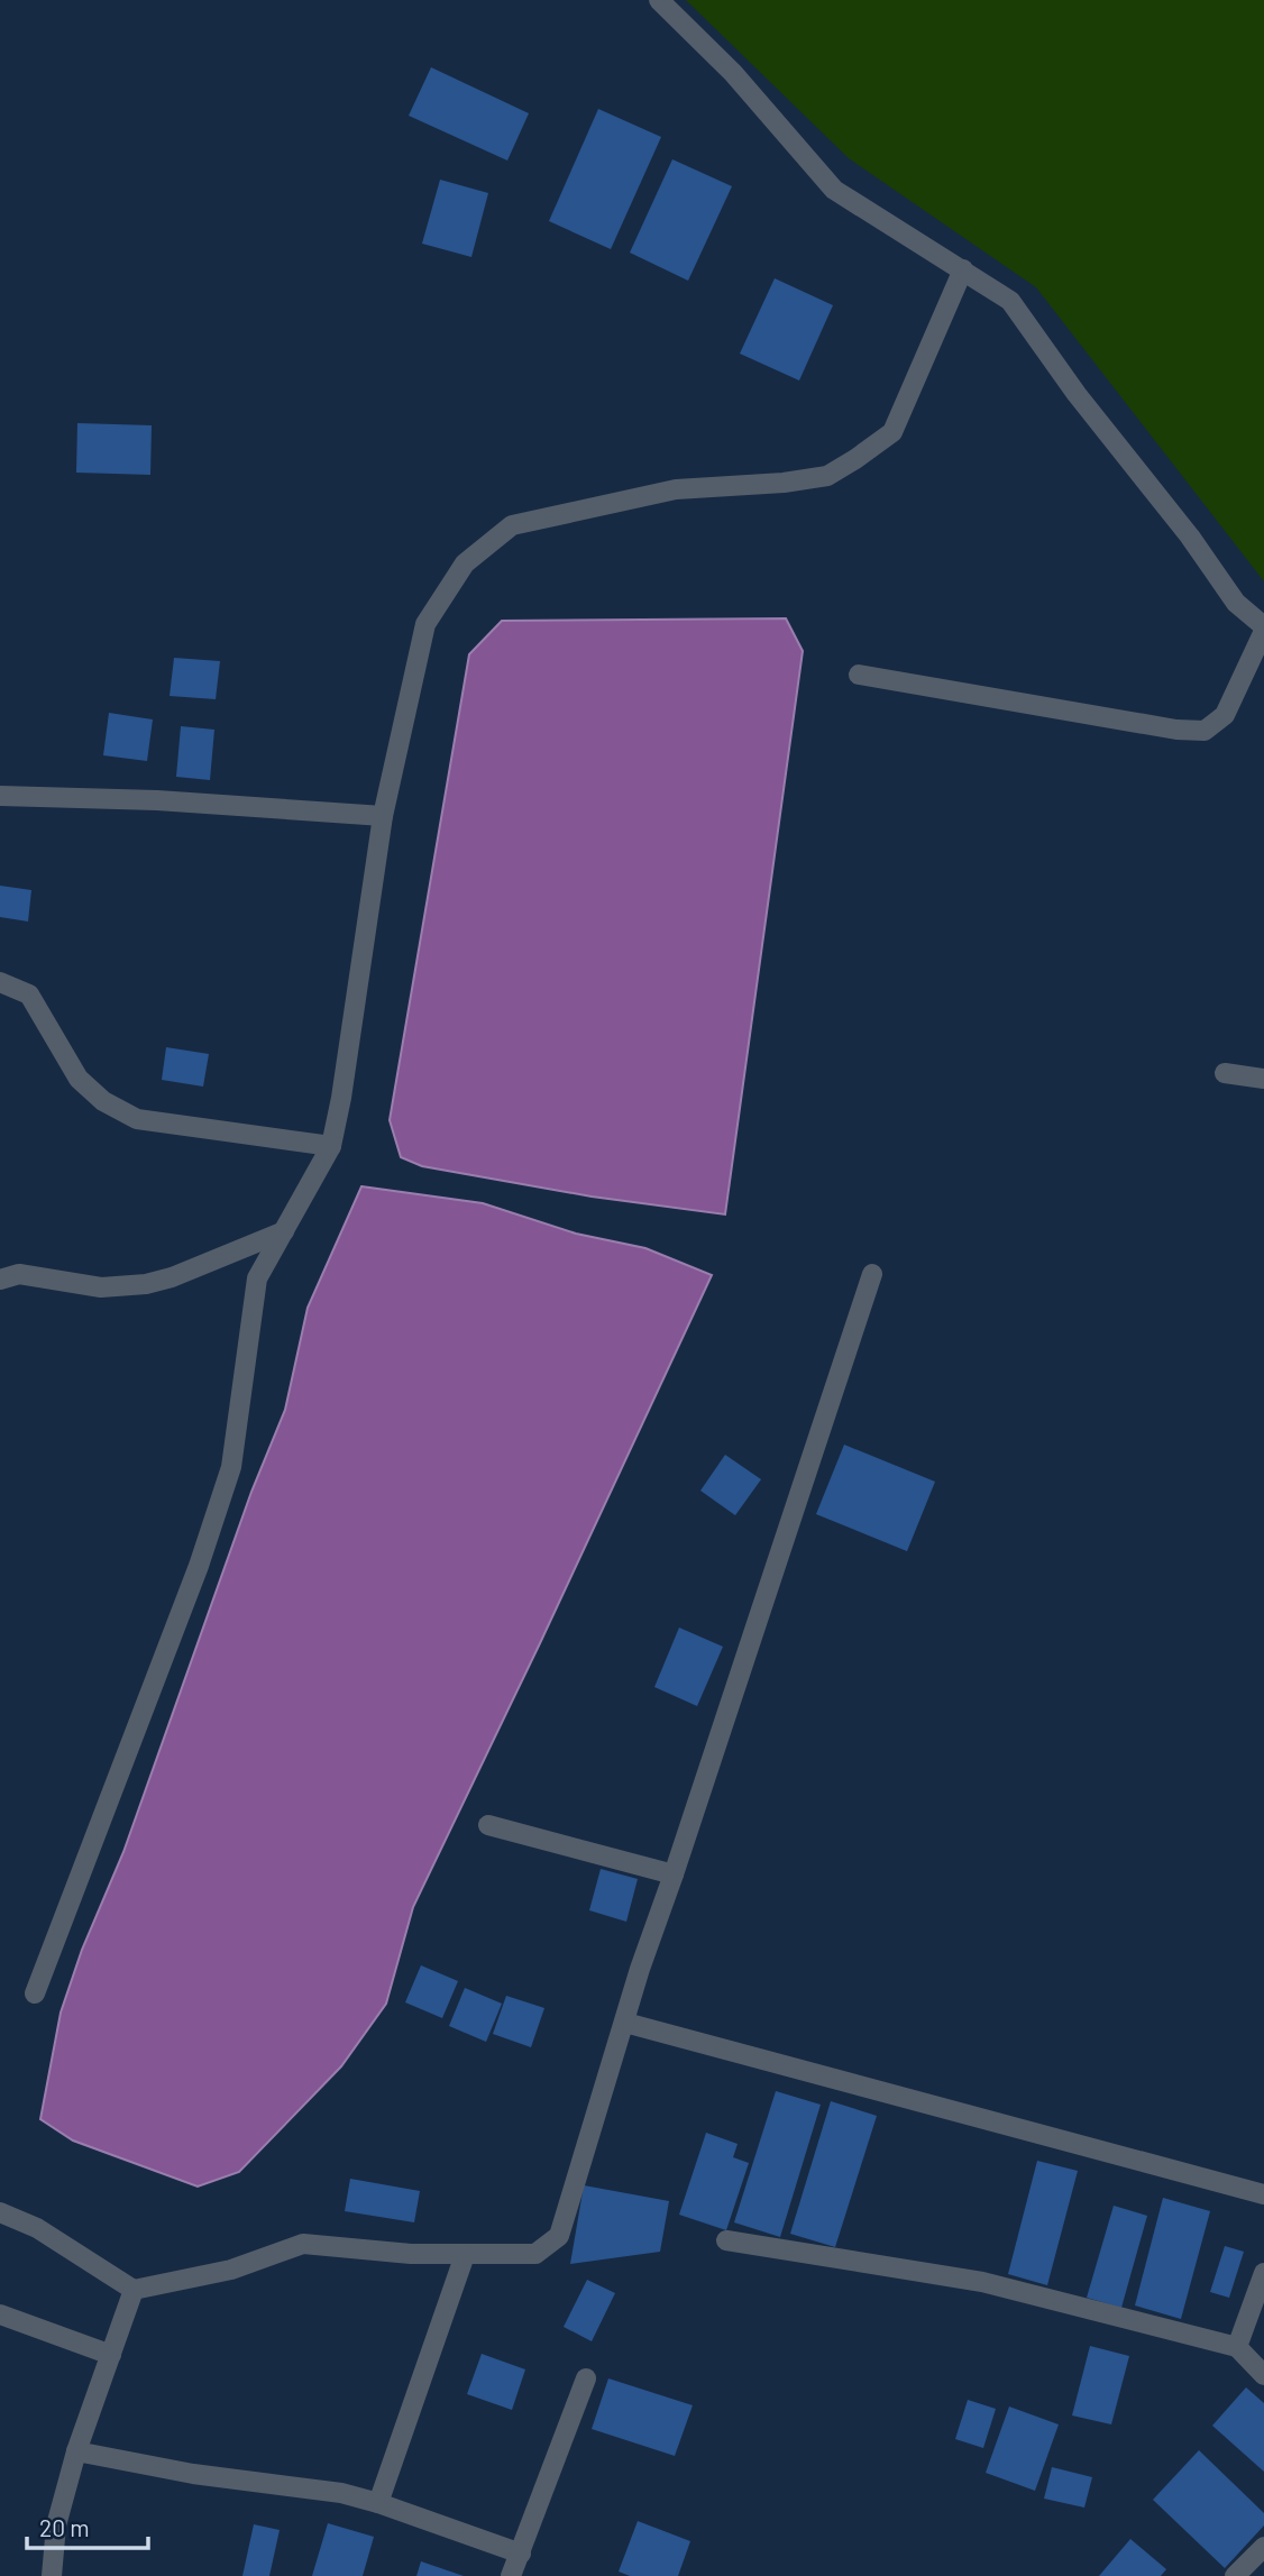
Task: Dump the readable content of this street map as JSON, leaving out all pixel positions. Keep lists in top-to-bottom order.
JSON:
{
  "scale_bar": "20 m"
}
